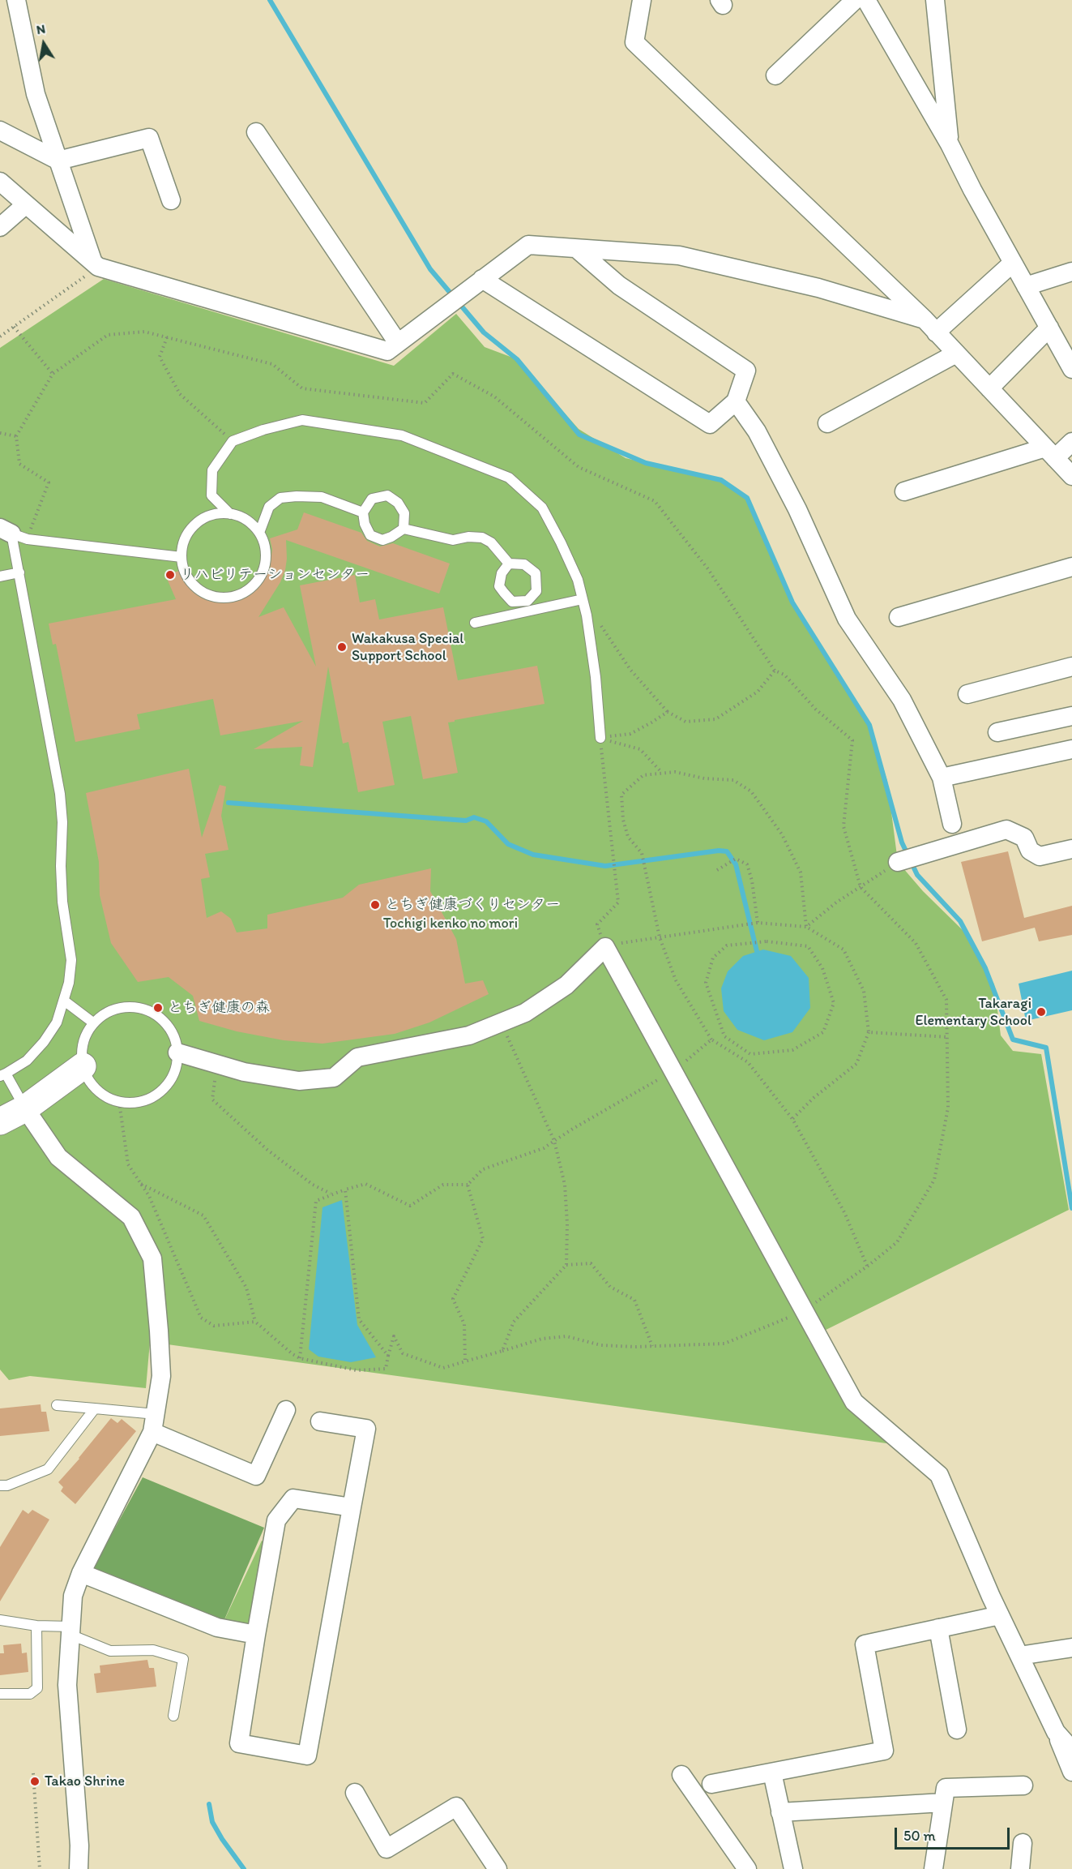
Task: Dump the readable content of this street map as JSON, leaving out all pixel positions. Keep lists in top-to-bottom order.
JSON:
{
  "parks": ["Tochigi kenko no mori"],
  "places": [
    "リハビリテーションセンター",
    "Wakakusa Special Support School",
    "とちぎ健康づくりセンター",
    "とちぎ健康の森",
    "Takaragi Elementary School",
    "Takao Shrine"
  ],
  "scale_bar": "50 m",
  "north": "top"
}
